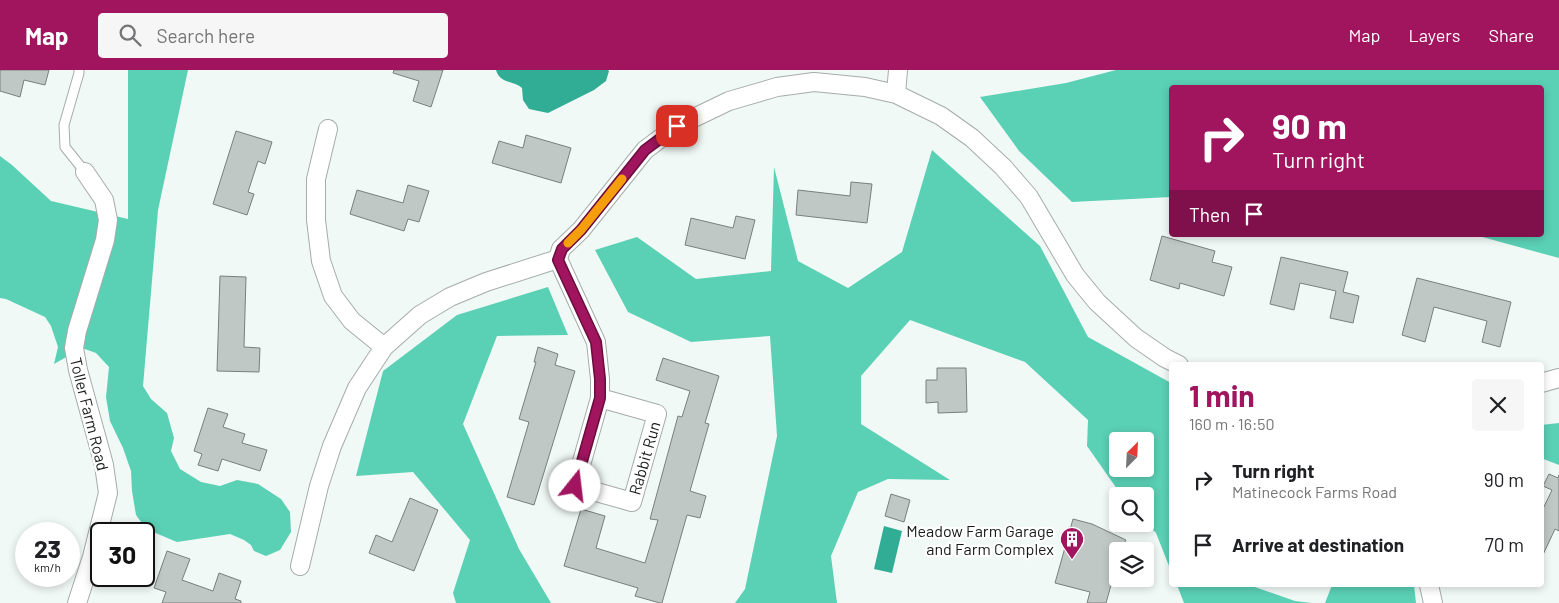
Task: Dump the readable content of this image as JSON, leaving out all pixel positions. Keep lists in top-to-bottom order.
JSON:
{
  "streets": {
    "street": ["Toller Farm Road", "Rabbit Run"]
  },
  "places": {
    "building": ["Meadow Farm Garage and Farm Complex"]
  },
  "north": "top right",
  "page": {
    "header": "Map",
    "search": "Search here",
    "nav": ["Map", "Layers", "Share"],
    "turn": ["90 m", "Turn right"],
    "then": "Then",
    "heading": ["1 min", "160 m · 16:50"],
    "list": [
      {
        "name": "Turn right",
        "note": "Matinecock Farms Road",
        "value": "90 m"
      },
      {
        "name": "Arrive at destination",
        "value": "70 m"
      }
    ],
    "speed": "23 km/h",
    "limit": "30"
  }
}
